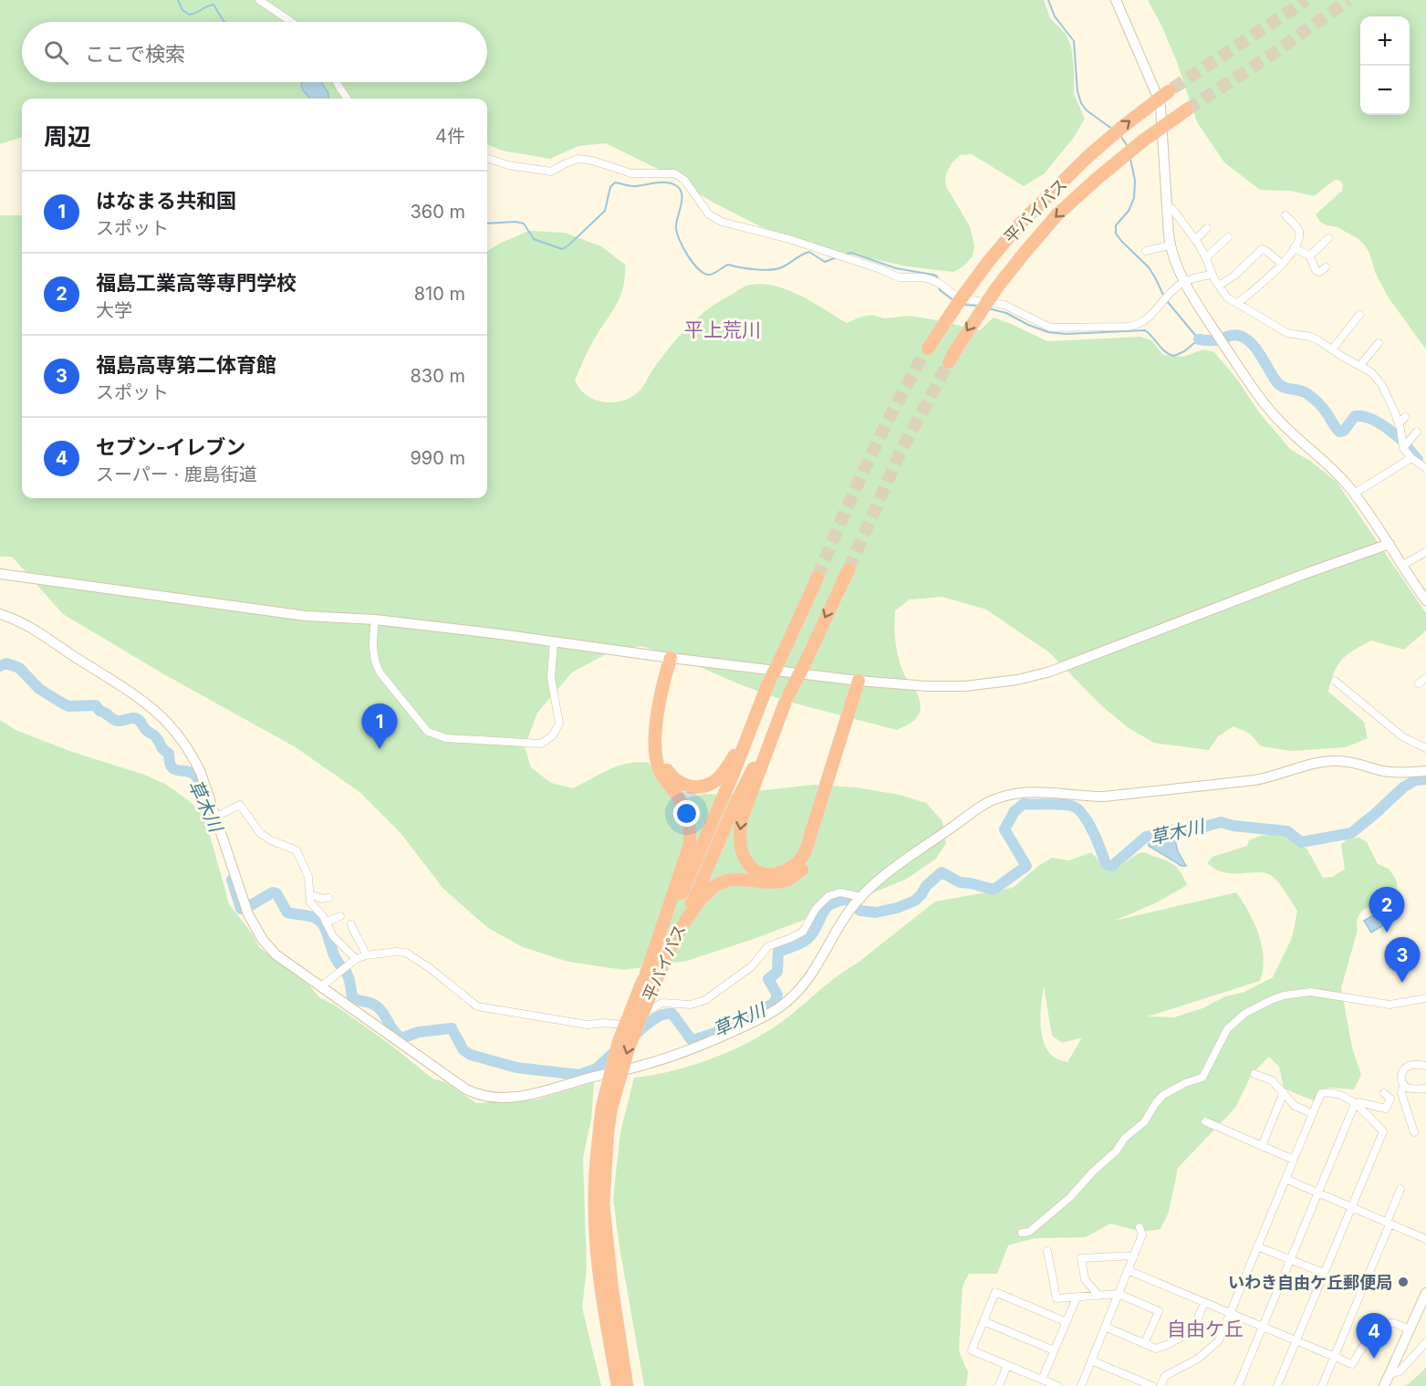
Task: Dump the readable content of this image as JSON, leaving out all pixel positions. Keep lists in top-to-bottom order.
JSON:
{
  "streets": {
    "highway": ["平バイパス"]
  },
  "districts": ["平上荒川", "自由ケ丘"],
  "water": ["草木川"],
  "places": ["いわき自由ケ丘郵便局"],
  "page": {
    "map_buttons": ["+", "−"],
    "search": "ここで検索",
    "heading": ["周辺", "4件"],
    "list": [
      {
        "mark": "1",
        "name": "はなまる共和国",
        "note": "スポット",
        "value": "360 m"
      },
      {
        "mark": "2",
        "name": "福島工業高等専門学校",
        "note": "大学",
        "value": "810 m"
      },
      {
        "mark": "3",
        "name": "福島高専第二体育館",
        "note": "スポット",
        "value": "830 m"
      },
      {
        "mark": "4",
        "name": "セブン-イレブン",
        "note": "スーパー · 鹿島街道",
        "value": "990 m"
      }
    ],
    "pins": [
      "1",
      "2",
      "3",
      "4"
    ]
  }
}
